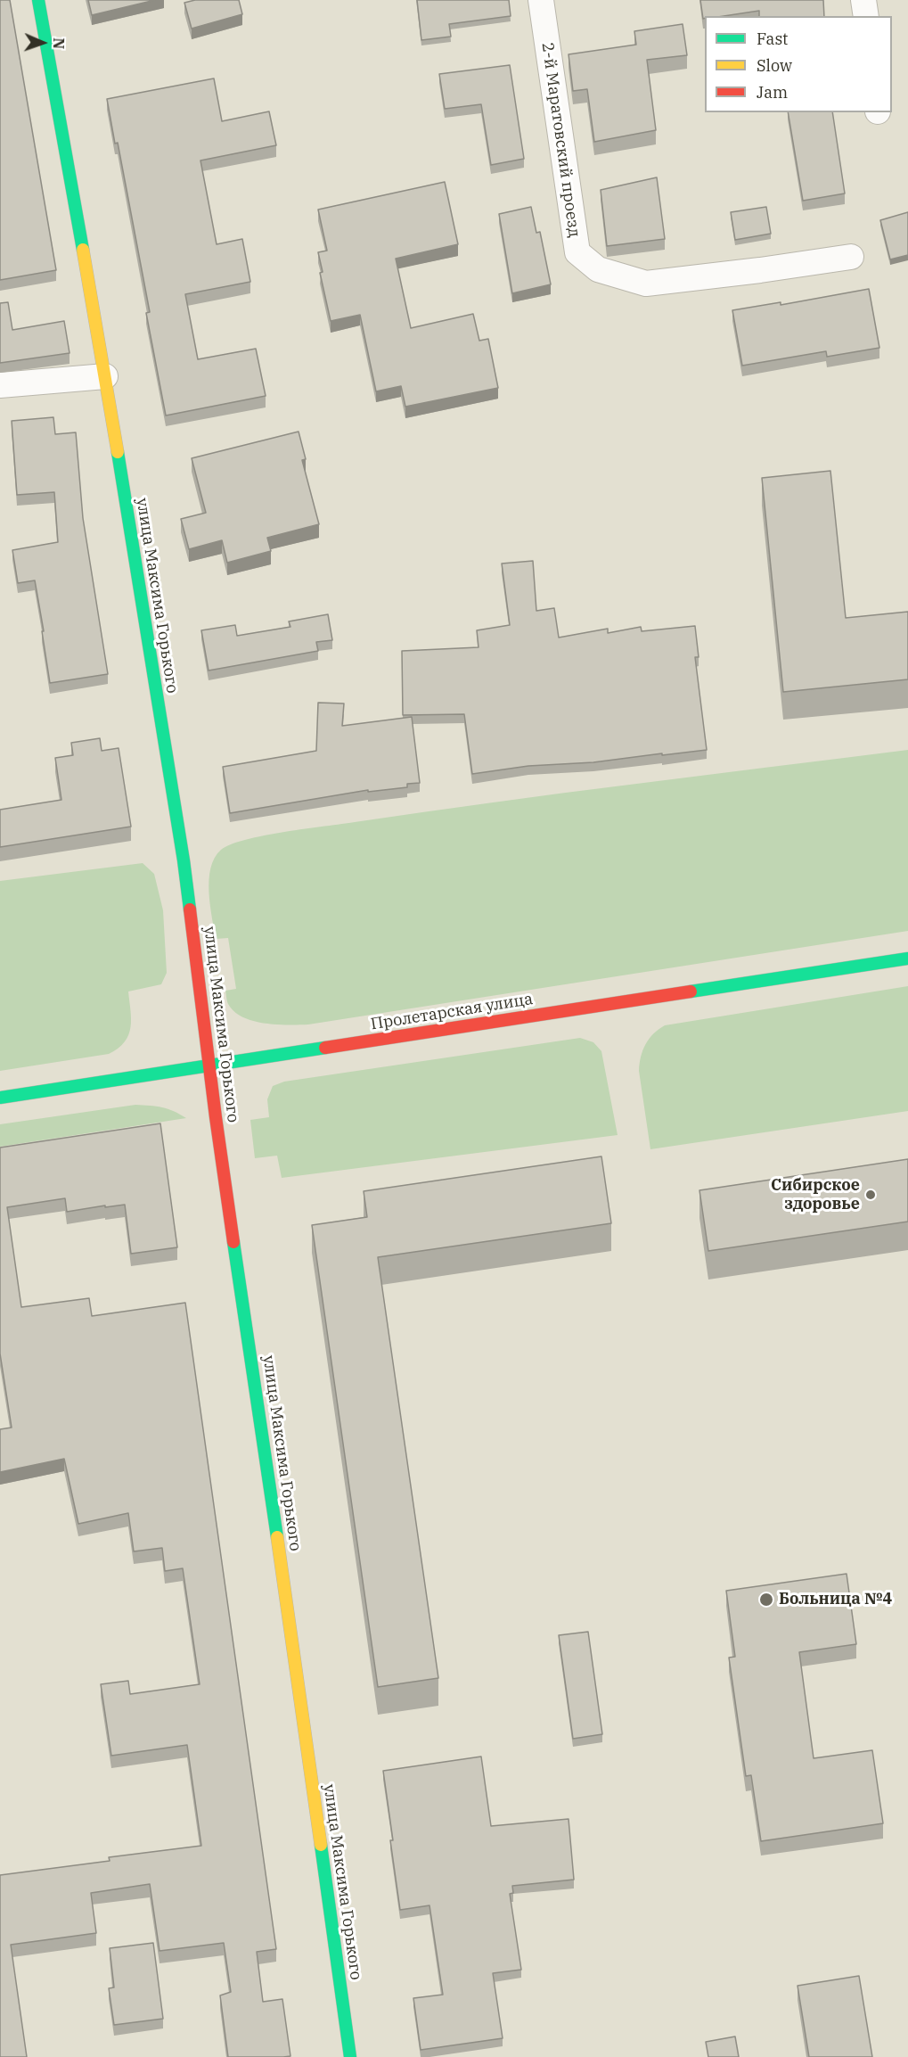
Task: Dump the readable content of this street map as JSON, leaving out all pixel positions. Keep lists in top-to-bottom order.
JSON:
{
  "streets": {
    "street": ["2-й Маратовский проезд", "улица Максима Горького", "Пролетарская улица"]
  },
  "crossings": [
    ["улица Максима Горького", "Пролетарская улица"]
  ],
  "places": ["Сибирское здоровье", "Больница №4"],
  "legend": ["Fast", "Slow", "Jam"],
  "north": "right"
}
